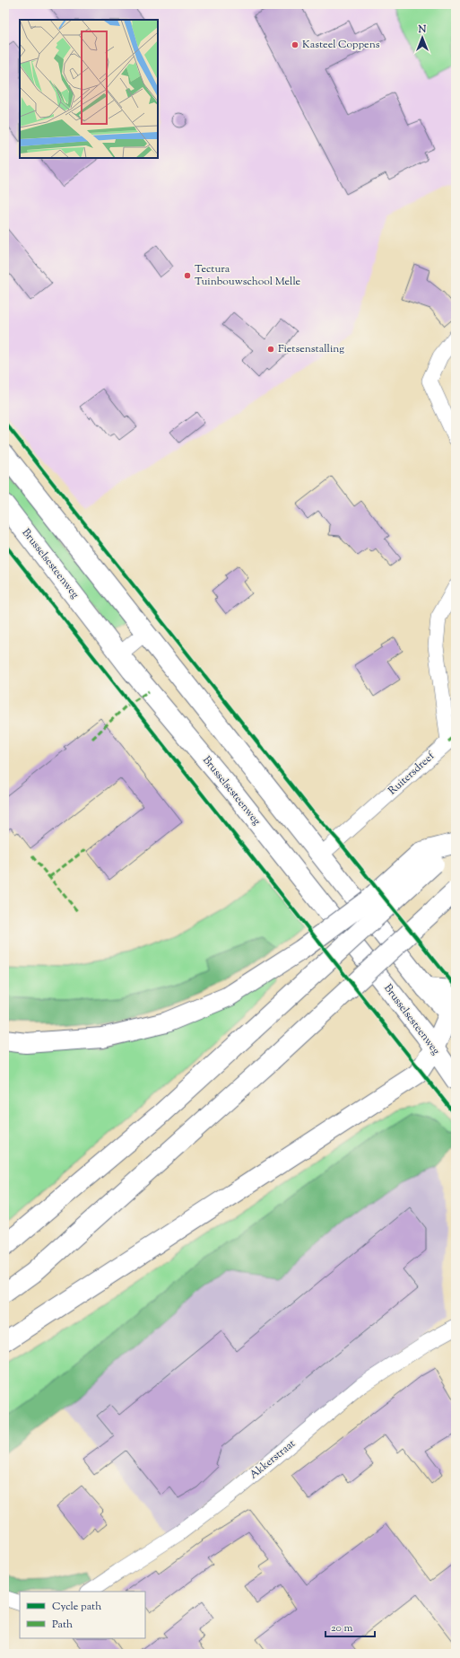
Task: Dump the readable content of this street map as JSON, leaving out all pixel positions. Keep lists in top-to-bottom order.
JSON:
{
  "streets": {
    "main road": ["Brusselsesteenweg"],
    "street": ["Ruitersdreef", "Akkerstraat"]
  },
  "places": ["Kasteel Coppens", "Tectura Tuinbouwschool Melle", "Fietsenstalling"],
  "legend": ["Cycle path", "Path"],
  "scale_bar": "20 m",
  "north": "top"
}
